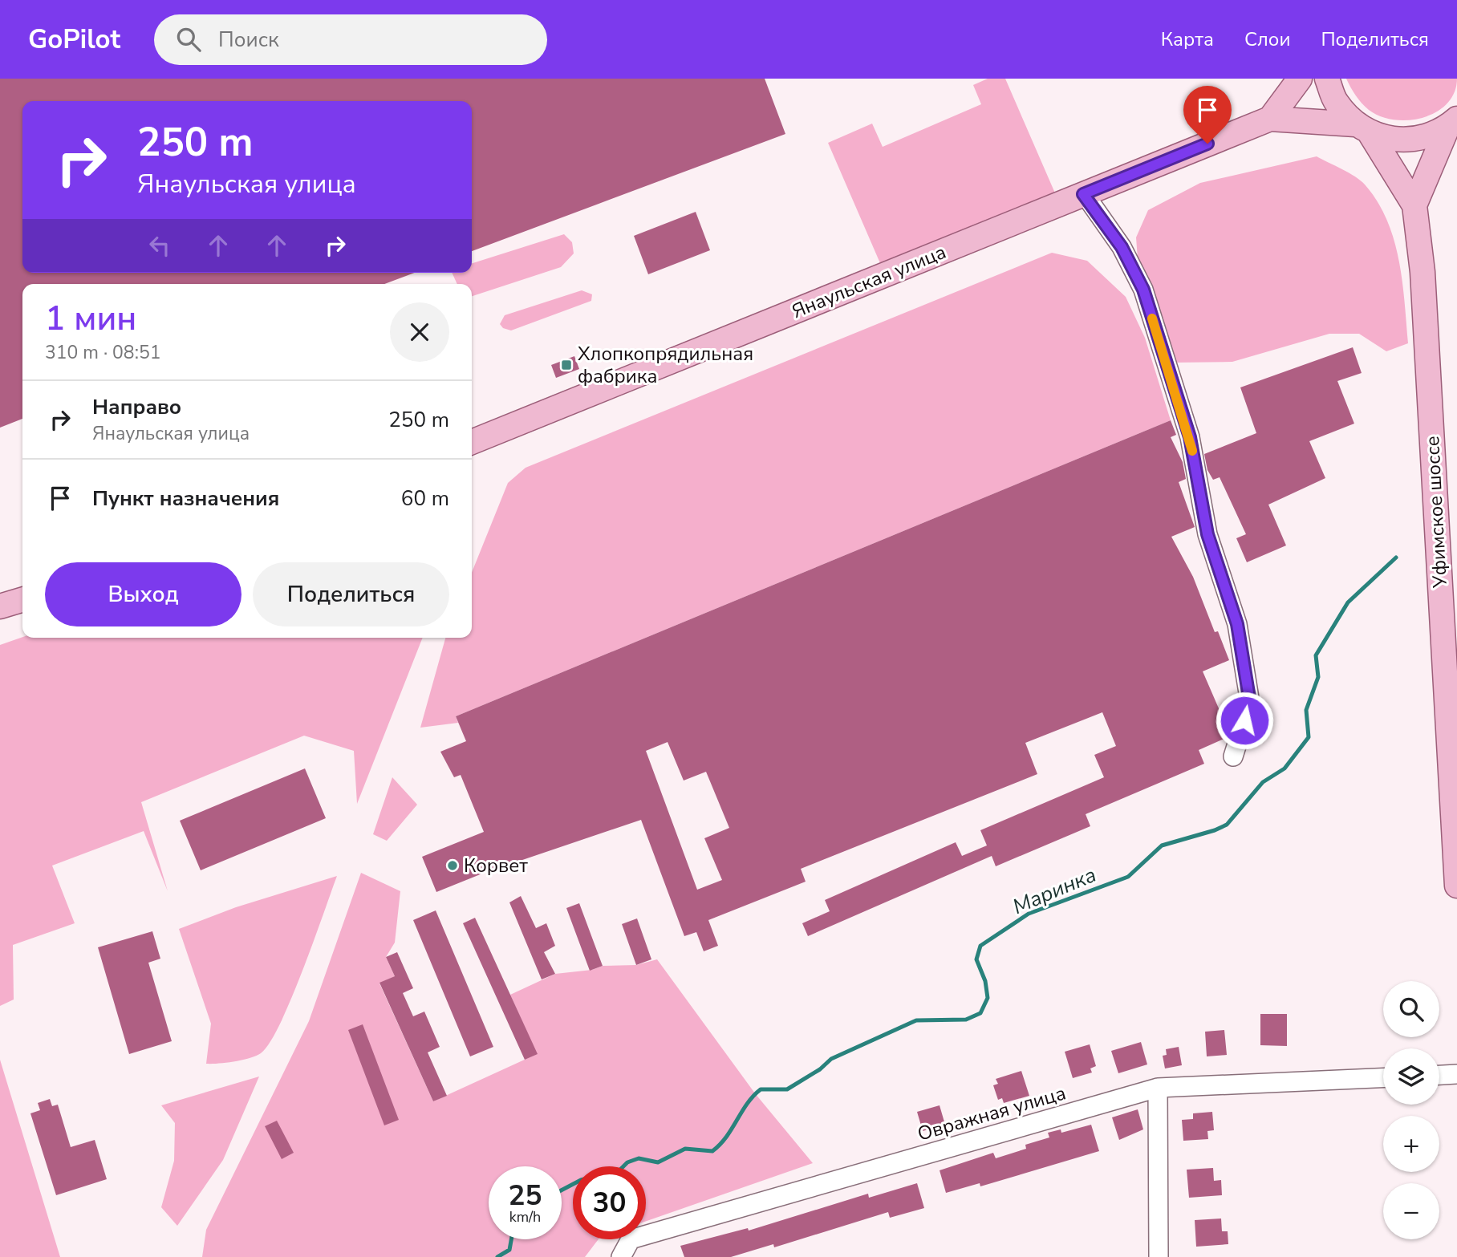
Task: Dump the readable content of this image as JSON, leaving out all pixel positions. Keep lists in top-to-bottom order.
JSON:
{
  "streets": {
    "main road": ["Янаульская улица", "Уфимское шоссе"],
    "street": ["Овражная улица"]
  },
  "water": ["Маринка"],
  "places": {
    "transit": ["Хлопкопрядильная фабрика"],
    "other": ["Корвет"]
  },
  "page": {
    "header": "GoPilot",
    "search": "Поиск",
    "nav": ["Карта", "Слои", "Поделиться"],
    "turn": ["250 m", "Янаульская улица"],
    "heading": ["1 мин", "310 m · 08:51"],
    "list": [
      {
        "name": "Направо",
        "note": "Янаульская улица",
        "value": "250 m"
      },
      {
        "name": "Пункт назначения",
        "value": "60 m"
      }
    ],
    "buttons": ["Выход", "Поделиться"],
    "map_buttons": ["+", "−"],
    "speed": "25 km/h",
    "limit": "30"
  }
}
